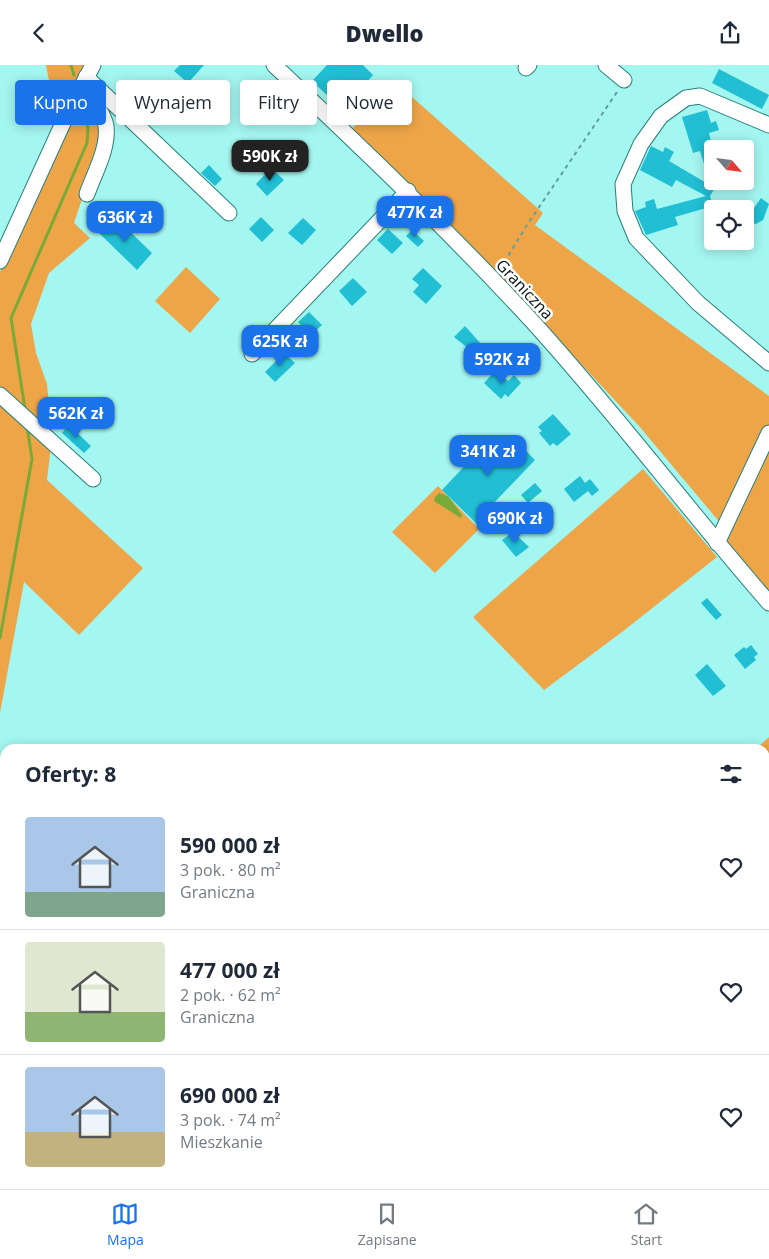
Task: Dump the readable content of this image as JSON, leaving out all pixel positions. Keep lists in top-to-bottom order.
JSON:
{
  "streets": {
    "street": ["Graniczna"]
  },
  "north": "bottom right",
  "page": {
    "header": "Dwello",
    "chip": [
      "Kupno",
      "Wynajem",
      "Filtry",
      "Nowe"
    ],
    "price": [
      "590K zł",
      "477K zł",
      "636K zł",
      "625K zł",
      "592K zł",
      "562K zł",
      "341K zł",
      "690K zł"
    ],
    "heading": "Oferty: 8",
    "list": [
      {
        "name": "590 000 zł",
        "note": "3 pok. · 80 m² · Graniczna"
      },
      {
        "name": "477 000 zł",
        "note": "2 pok. · 62 m² · Graniczna"
      },
      {
        "name": "690 000 zł",
        "note": "3 pok. · 74 m² · Mieszkanie"
      }
    ],
    "tabs": ["Mapa", "Zapisane", "Start"]
  }
}
